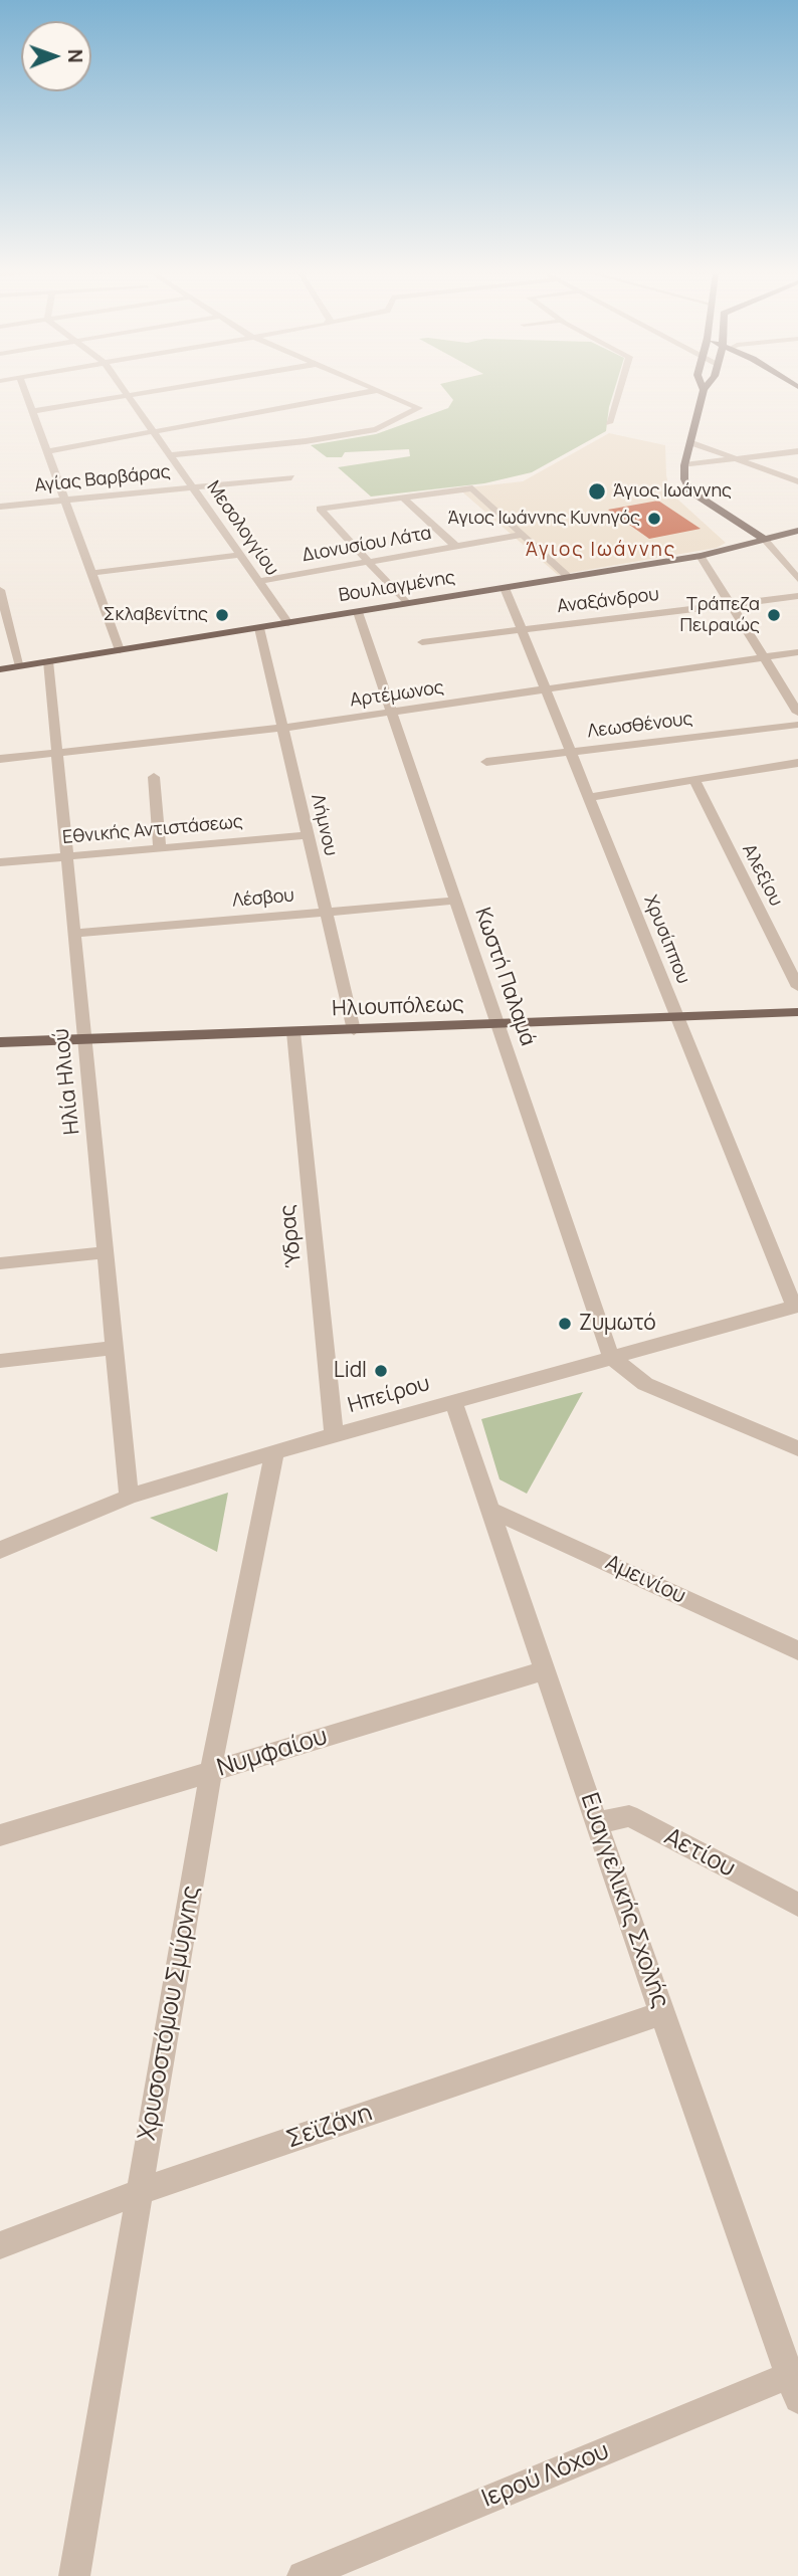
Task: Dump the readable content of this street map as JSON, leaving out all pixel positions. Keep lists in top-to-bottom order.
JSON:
{
  "streets": {
    "main road": ["Βουλιαγμένης", "Ηλιουπόλεως"],
    "street": [
      "Αγίας Βαρβάρας",
      "Μεσολογγίου",
      "Διονυσίου Λάτα",
      "Αναξάνδρου",
      "Αρτέμωνος",
      "Λεωσθένους",
      "Λήμνου",
      "Εθνικής Αντιστάσεως",
      "Αλεξίου",
      "Λέσβου",
      "Χρυσίππου",
      "Κωστή Παλαμά",
      "Ηλία Ηλιού",
      "Ύδρας",
      "Ηπείρου",
      "Αμεινίου",
      "Νυμφαίου",
      "Αετίου",
      "Ευαγγελικής Σχολής",
      "Χρυσοστόμου Σμύρνης",
      "Σεϊζάνη",
      "Ιερού Λόχου"
    ]
  },
  "crossings": [
    ["Αγίας Βαρβάρας", "Μεσολογγίου"],
    ["Μεσολογγίου", "Διονυσίου Λάτα"],
    ["Μεσολογγίου", "Βουλιαγμένης"],
    ["Βουλιαγμένης", "Λήμνου"],
    ["Βουλιαγμένης", "Χρυσίππου"],
    ["Βουλιαγμένης", "Κωστή Παλαμά"],
    ["Βουλιαγμένης", "Ηλία Ηλιού"],
    ["Αναξάνδρου", "Χρυσίππου"],
    ["Αρτέμωνος", "Λήμνου"],
    ["Αρτέμωνος", "Χρυσίππου"],
    ["Αρτέμωνος", "Κωστή Παλαμά"],
    ["Αρτέμωνος", "Ηλία Ηλιού"],
    ["Λεωσθένους", "Χρυσίππου"],
    ["Λήμνου", "Εθνικής Αντιστάσεως"],
    ["Λήμνου", "Λέσβου"],
    ["Λήμνου", "Ηλιουπόλεως"],
    ["Εθνικής Αντιστάσεως", "Ηλία Ηλιού"],
    ["Λέσβου", "Κωστή Παλαμά"],
    ["Λέσβου", "Ηλία Ηλιού"],
    ["Χρυσίππου", "Ηλιουπόλεως"],
    ["Χρυσίππου", "Ηπείρου"],
    ["Κωστή Παλαμά", "Ηλιουπόλεως"],
    ["Κωστή Παλαμά", "Ηπείρου"],
    ["Ηλιουπόλεως", "Ηλία Ηλιού"],
    ["Ηλιουπόλεως", "Ύδρας"],
    ["Ηλία Ηλιού", "Ηπείρου"],
    ["Ύδρας", "Ηπείρου"],
    ["Ηπείρου", "Ευαγγελικής Σχολής"],
    ["Ηπείρου", "Χρυσοστόμου Σμύρνης"],
    ["Αμεινίου", "Ευαγγελικής Σχολής"],
    ["Νυμφαίου", "Ευαγγελικής Σχολής"],
    ["Νυμφαίου", "Χρυσοστόμου Σμύρνης"],
    ["Αετίου", "Ευαγγελικής Σχολής"],
    ["Ευαγγελικής Σχολής", "Σεϊζάνη"],
    ["Ευαγγελικής Σχολής", "Ιερού Λόχου"],
    ["Χρυσοστόμου Σμύρνης", "Σεϊζάνη"]
  ],
  "districts": ["Άγιος Ιωάννης"],
  "places": [
    "Άγιος Ιωάννης",
    "Άγιος Ιωάννης Κυνηγός",
    "Σκλαβενίτης",
    "Τράπεζα Πειραιώς",
    "Ζυμωτό",
    "Lidl"
  ],
  "north": "right"
}
